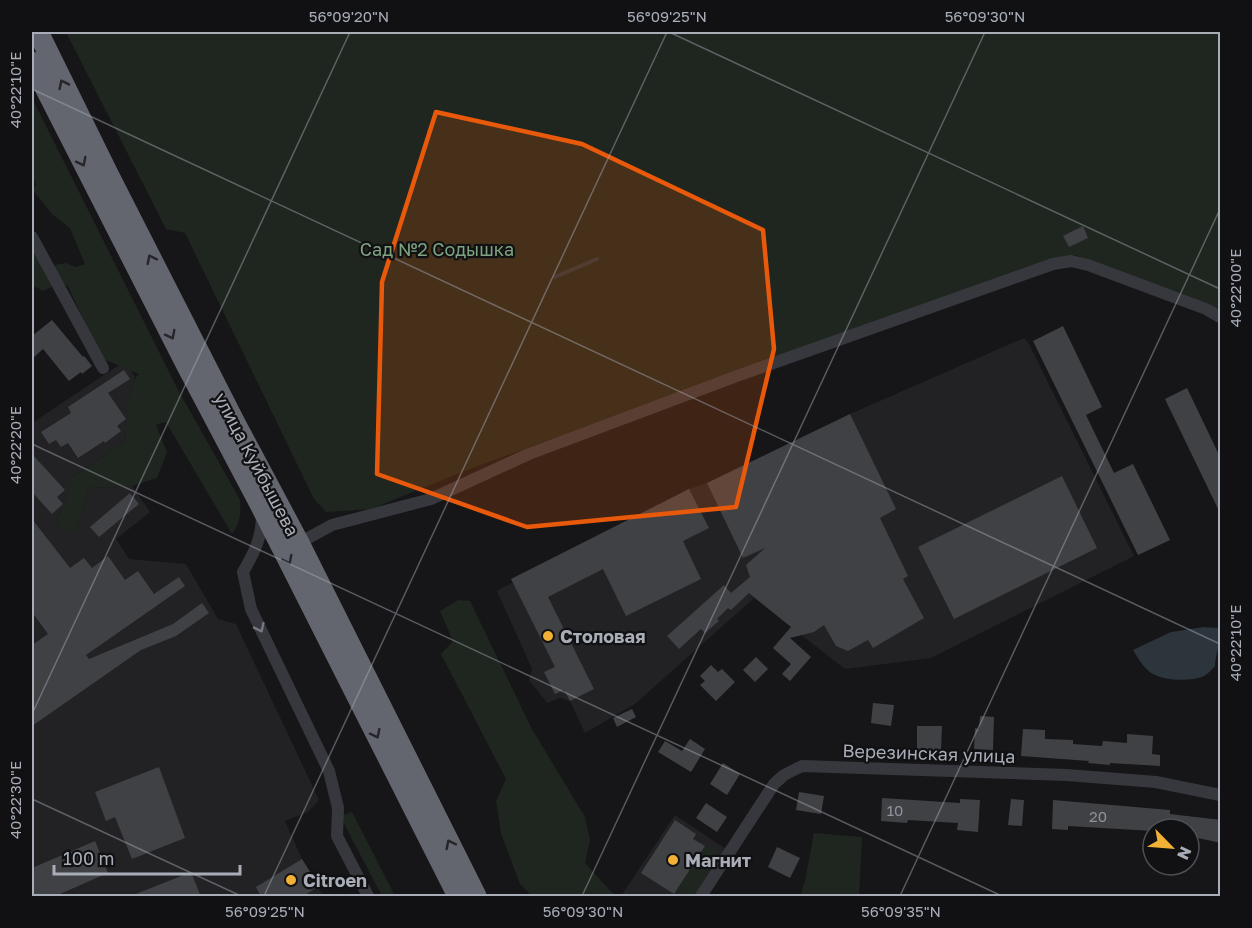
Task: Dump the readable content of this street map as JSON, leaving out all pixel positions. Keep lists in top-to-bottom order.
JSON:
{
  "streets": {
    "highway": ["улица Куйбышева"],
    "street": ["Верезинская улица"]
  },
  "parks": ["Сад №2 Содышка"],
  "places": ["Столовая", "Магнит", "Citroen"],
  "house_numbers": ["10", "20"],
  "scale_bar": "100 m",
  "north": "bottom right",
  "coordinates": [
    "56°09'20\"N",
    "56°09'25\"N",
    "56°09'30\"N",
    "40°22'10\"E",
    "40°22'00\"E",
    "40°22'20\"E",
    "40°22'30\"E",
    "56°09'35\"N"
  ]
}
